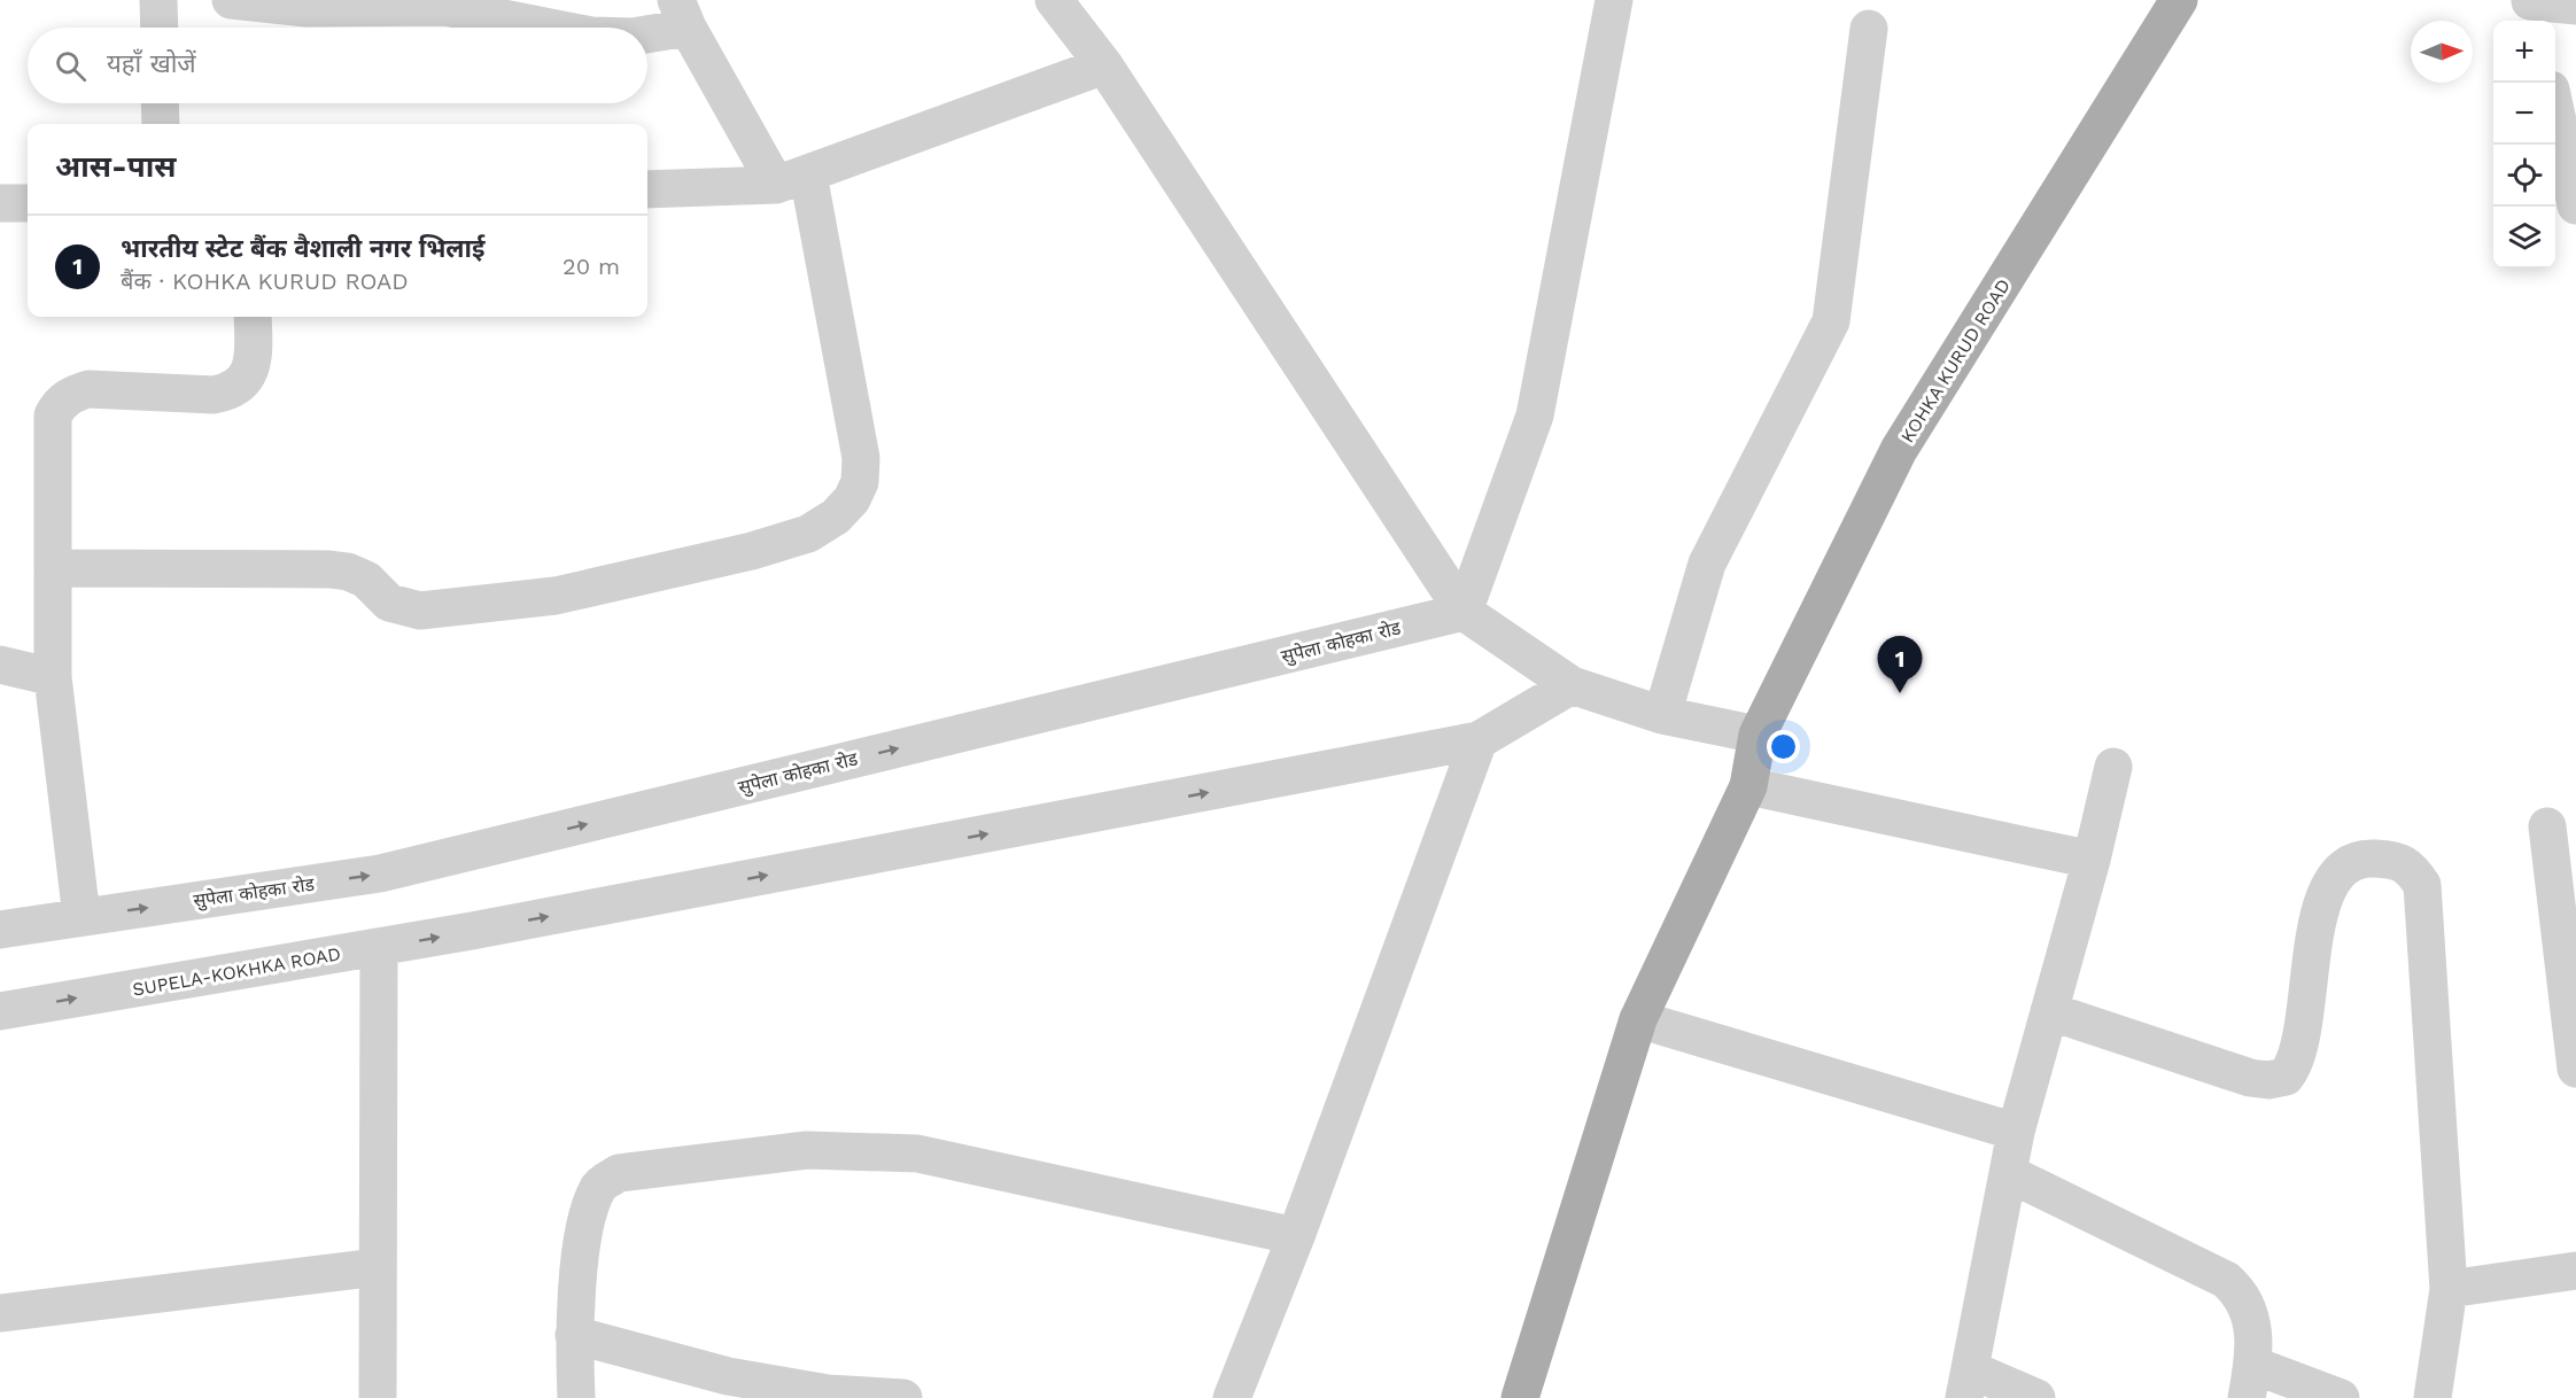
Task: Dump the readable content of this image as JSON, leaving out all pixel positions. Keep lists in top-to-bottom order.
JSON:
{
  "streets": {
    "main road": ["KOHKA KURUD ROAD"],
    "street": ["सुपेला कोहका रोड", "SUPELA-KOKHKA ROAD"]
  },
  "one_way": ["सुपेला कोहका रोड", "SUPELA-KOKHKA ROAD"],
  "north": "right",
  "page": {
    "map_buttons": ["+", "−"],
    "search": "यहाँ खोजें",
    "heading": "आस-पास",
    "list": [
      {
        "mark": "1",
        "name": "भारतीय स्टेट बैंक वैशाली नगर भिलाई",
        "note": "बैंक · KOHKA KURUD ROAD",
        "value": "20 m"
      }
    ],
    "pins": "1"
  }
}
